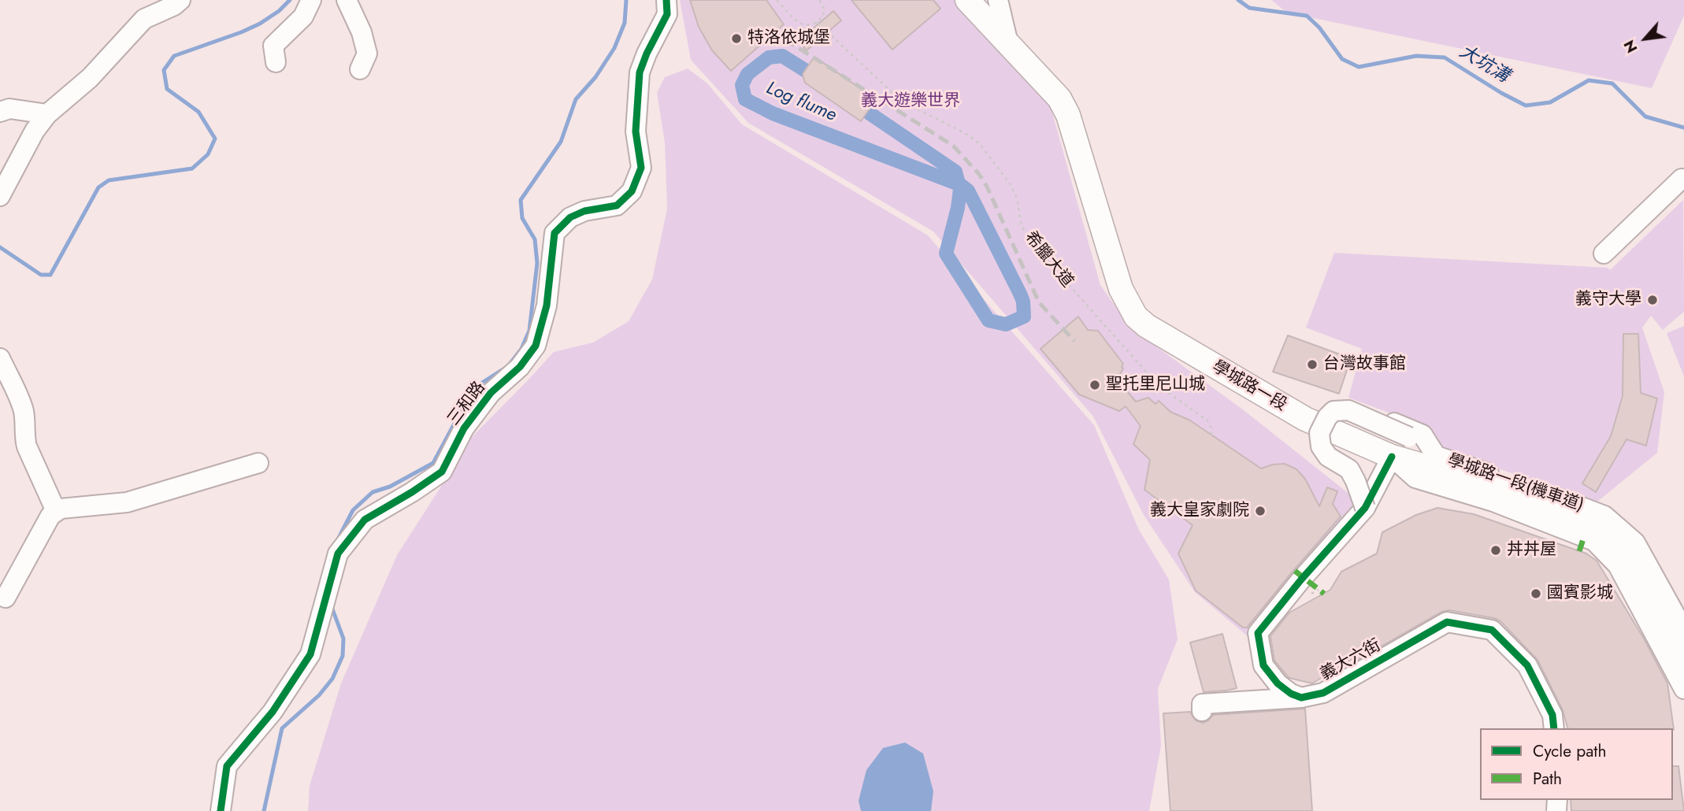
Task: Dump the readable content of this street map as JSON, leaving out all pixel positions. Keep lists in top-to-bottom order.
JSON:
{
  "streets": {
    "main road": ["學城路一段"],
    "street": ["三和路", "學城路一段(機車道)", "義大六街"],
    "path": ["希臘大道"]
  },
  "crossings": [
    ["學城路一段", "學城路一段(機車道)"]
  ],
  "water": ["大坑溝", "Log flume"],
  "parks": ["義大遊樂世界"],
  "places": [
    "特洛依城堡",
    "義守大學",
    "台灣故事館",
    "聖托里尼山城",
    "義大皇家劇院",
    "丼丼屋",
    "國賓影城"
  ],
  "legend": ["Cycle path", "Path"],
  "north": "bottom left"
}
